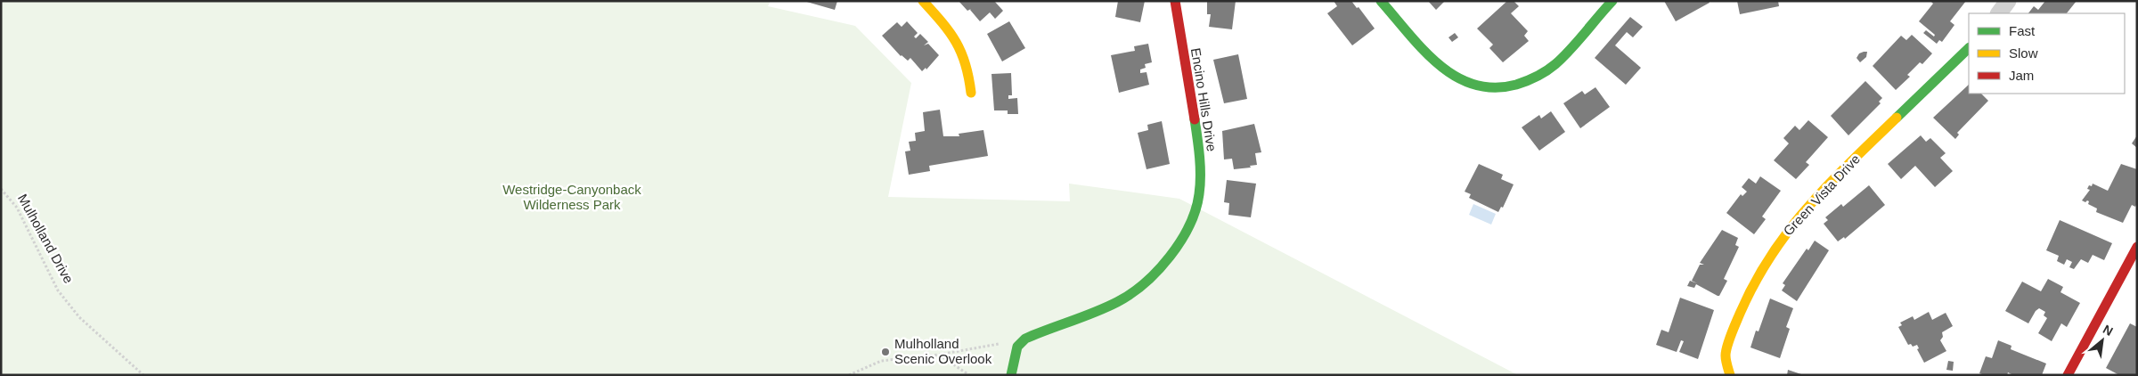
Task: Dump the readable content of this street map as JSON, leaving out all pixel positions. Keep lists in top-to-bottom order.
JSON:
{
  "streets": {
    "street": ["Encino Hills Drive", "Green Vista Drive"],
    "path": ["Mulholland Drive"]
  },
  "parks": ["Westridge-Canyonback Wilderness Park"],
  "places": ["Mulholland Scenic Overlook"],
  "legend": ["Fast", "Slow", "Jam"],
  "north": "top right"
}
